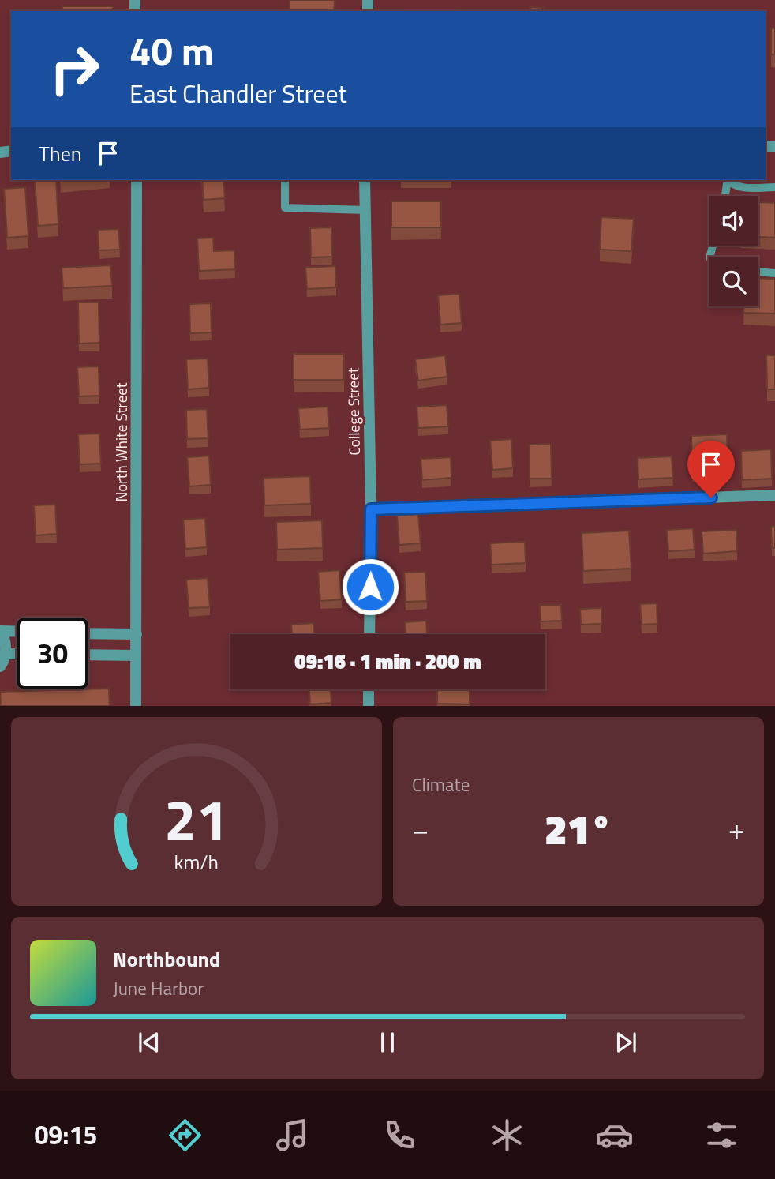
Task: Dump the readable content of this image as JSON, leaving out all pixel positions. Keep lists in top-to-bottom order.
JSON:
{
  "streets": {
    "street": ["College Street", "North White Street"]
  },
  "page": {
    "turn": ["40 m", "East Chandler Street"],
    "then": "Then",
    "limit": "30",
    "trip": "09:16 · 1 min · 200 m",
    "tile": "Climate",
    "heat": ["−", "21°", "+"],
    "song": ["Northbound", "June Harbor"],
    "tabs": "09:15",
    "gauge": ["21", "km/h"]
  }
}
